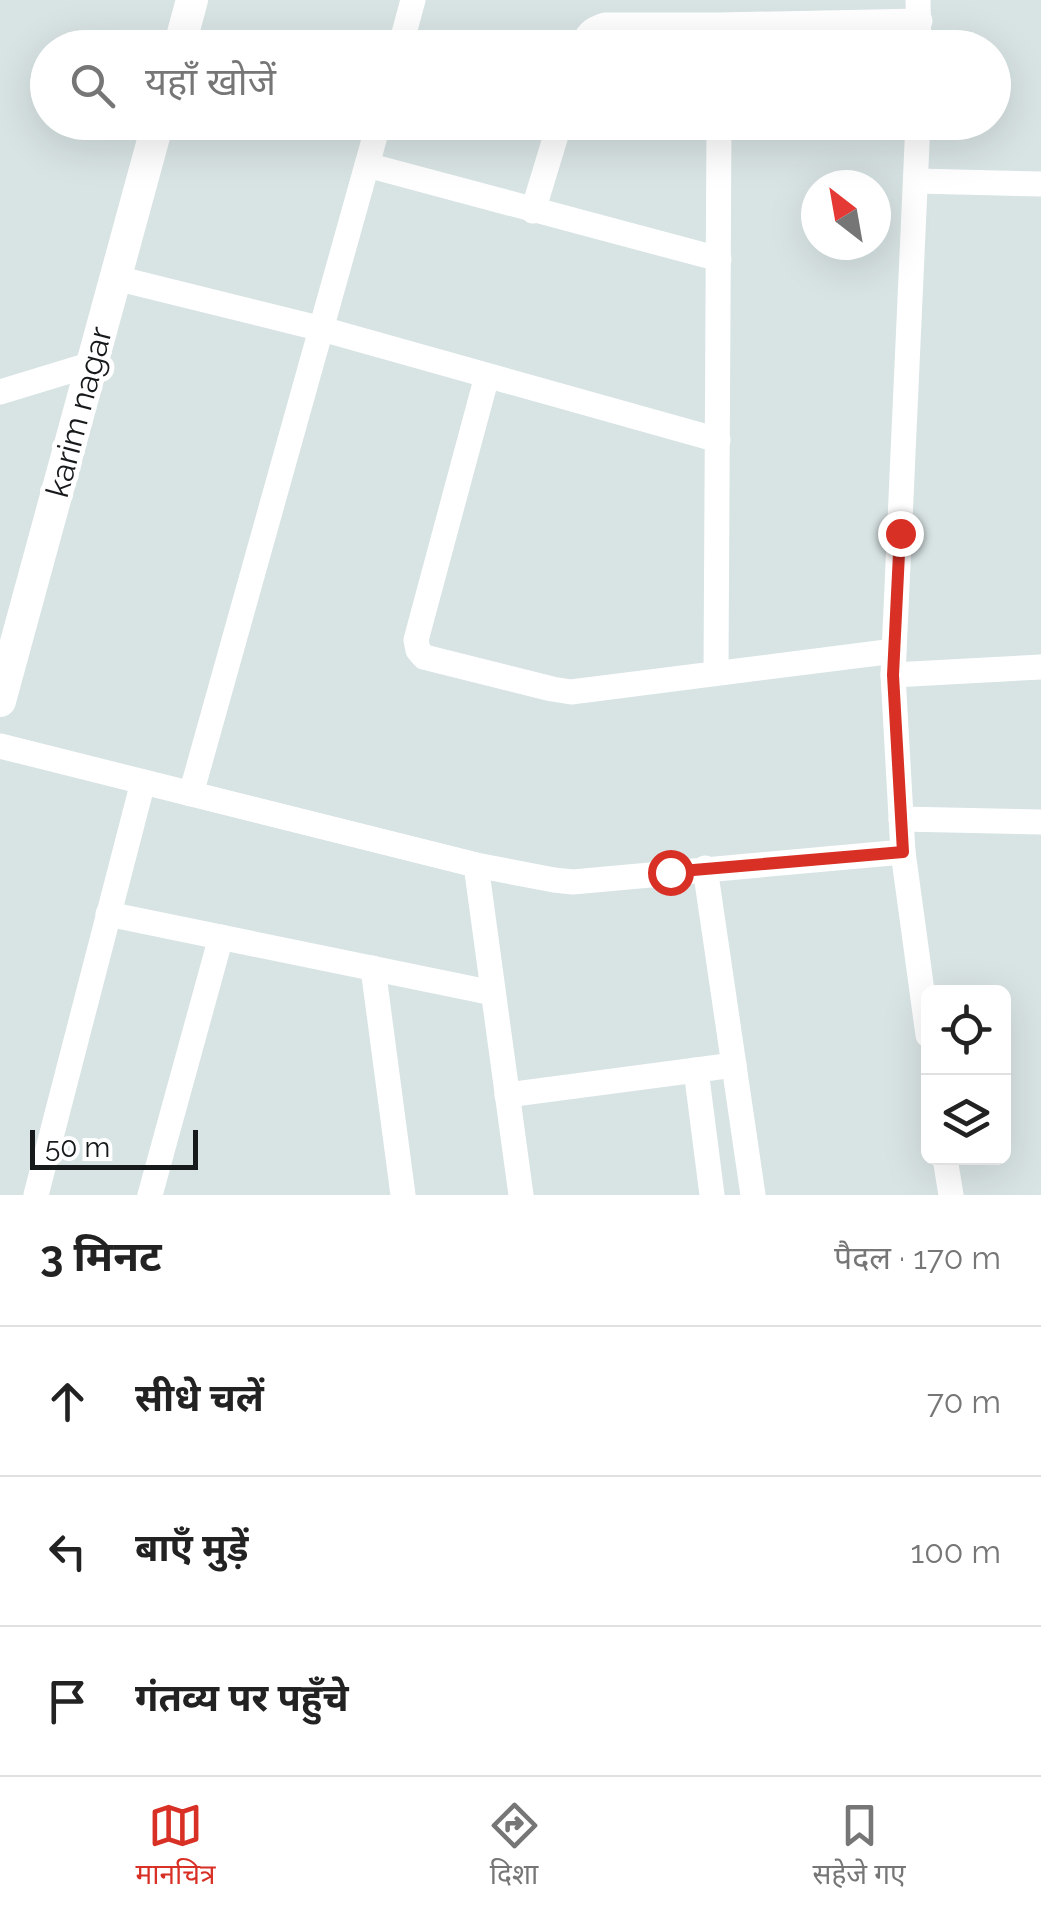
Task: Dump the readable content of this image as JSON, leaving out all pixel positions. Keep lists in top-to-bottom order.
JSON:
{
  "streets": {
    "street": ["karim nagar"]
  },
  "scale_bar": "50 m",
  "north": "top left",
  "page": {
    "search": "यहाँ खोजें",
    "scale": "50 m",
    "heading": ["3 मिनट", "पैदल · 170 m"],
    "list": [
      ["सीधे चलें", "70 m"],
      ["बाएँ मुड़ें", "100 m"],
      "गंतव्य पर पहुँचे"
    ],
    "nav": ["मानचित्र", "दिशा", "सहेजे गए"]
  }
}
